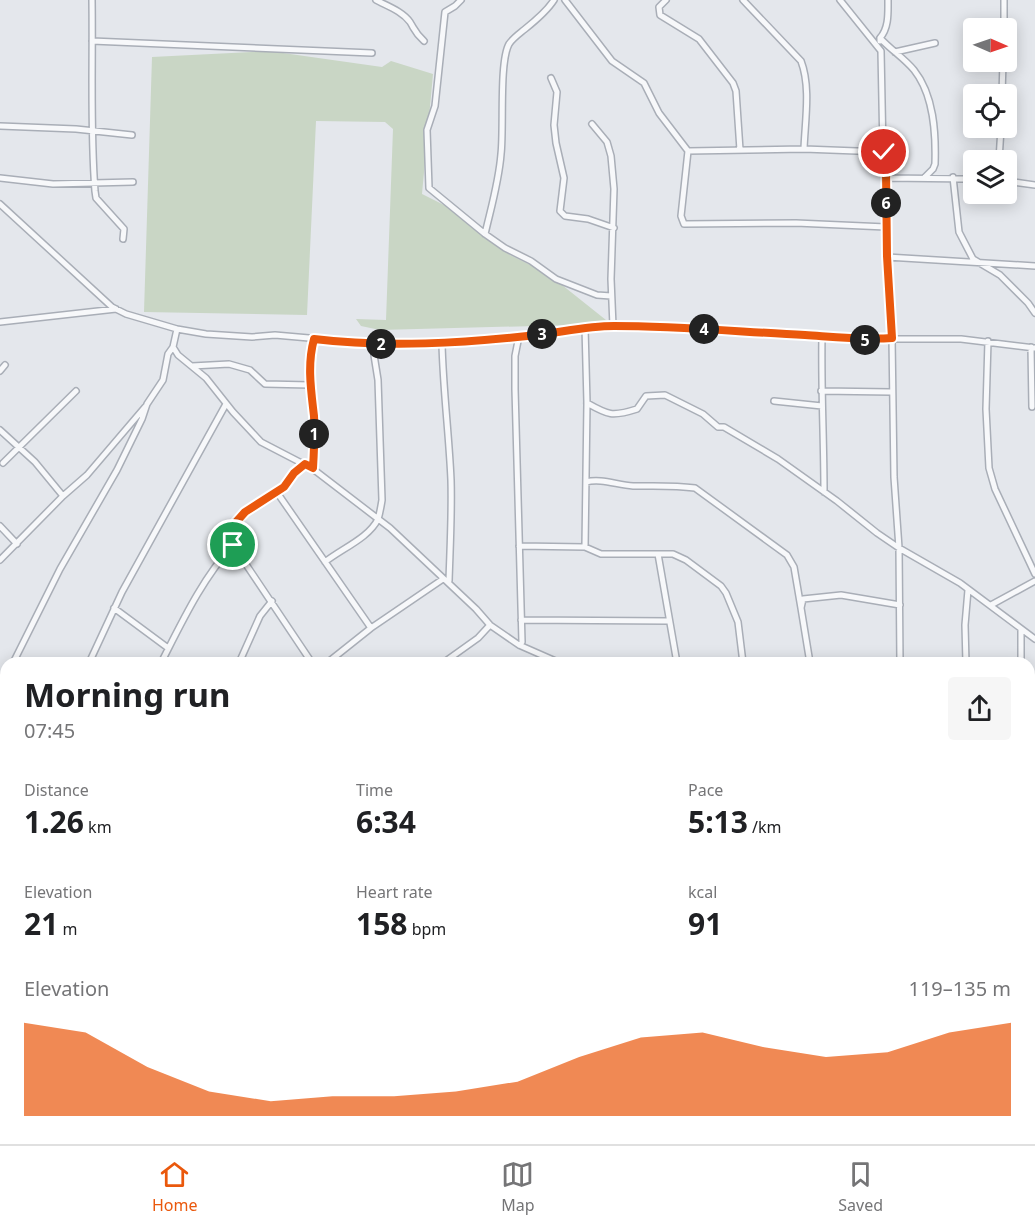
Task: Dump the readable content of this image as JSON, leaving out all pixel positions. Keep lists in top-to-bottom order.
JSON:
{
  "north": "right",
  "page": {
    "pins": [
      "6",
      "4",
      "3",
      "5",
      "2",
      "1"
    ],
    "heading": ["Morning run", "07:45"],
    "stats": [
      ["Distance", "1.26 km"],
      ["Time", "6:34"],
      ["Pace", "5:13 /km"],
      ["Elevation", "21 m"],
      ["Heart rate", "158 bpm"],
      ["kcal", "91"]
    ],
    "chart": ["Elevation", "119–135 m"],
    "tabs": ["Home", "Map", "Saved"]
  }
}
